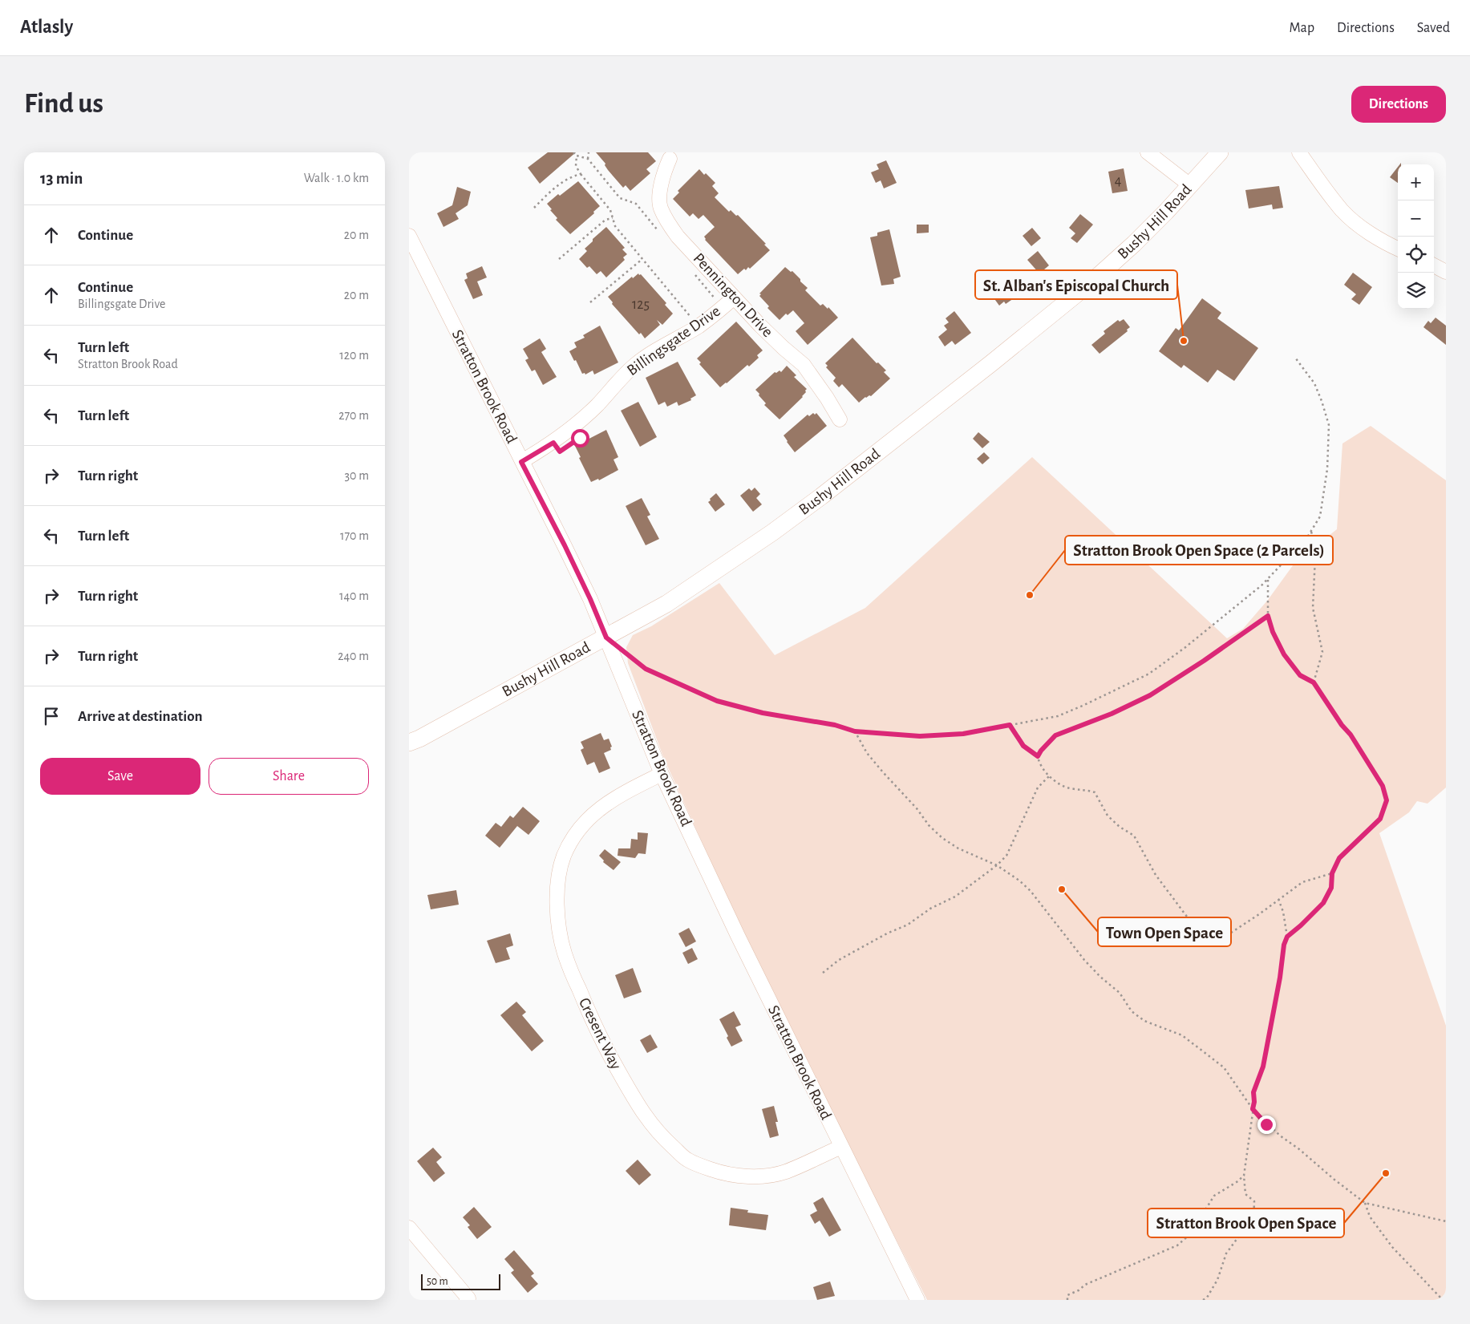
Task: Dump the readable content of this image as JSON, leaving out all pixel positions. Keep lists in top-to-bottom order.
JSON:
{
  "streets": {
    "main road": ["Bushy Hill Road"],
    "street": [
      "Pennington Drive",
      "Billingsgate Drive",
      "Stratton Brook Road",
      "Cresent Way"
    ]
  },
  "crossings": [
    ["Bushy Hill Road", "Stratton Brook Road"],
    ["Pennington Drive", "Billingsgate Drive"],
    ["Billingsgate Drive", "Stratton Brook Road"],
    ["Stratton Brook Road", "Cresent Way"]
  ],
  "places": [
    "St. Alban's Episcopal Church",
    "Stratton Brook Open Space (2 Parcels)",
    "Town Open Space",
    "Stratton Brook Open Space"
  ],
  "house_numbers": ["4", "125"],
  "scale_bar": "50 m",
  "page": {
    "header": "Atlasly",
    "nav": ["Map", "Directions", "Saved"],
    "buttons": [
      "Directions",
      ["Save", "Share"]
    ],
    "title": "Find us",
    "heading": ["13 min", "Walk · 1.0 km"],
    "map_buttons": ["+", "−"],
    "list": [
      ["Continue", "20 m"],
      ["Continue", "Billingsgate Drive", "20 m"],
      ["Turn left", "Stratton Brook Road", "120 m"],
      ["Turn left", "270 m"],
      ["Turn right", "30 m"],
      ["Turn left", "170 m"],
      ["Turn right", "140 m"],
      ["Turn right", "240 m"],
      "Arrive at destination"
    ],
    "scale": "50 m"
  }
}
